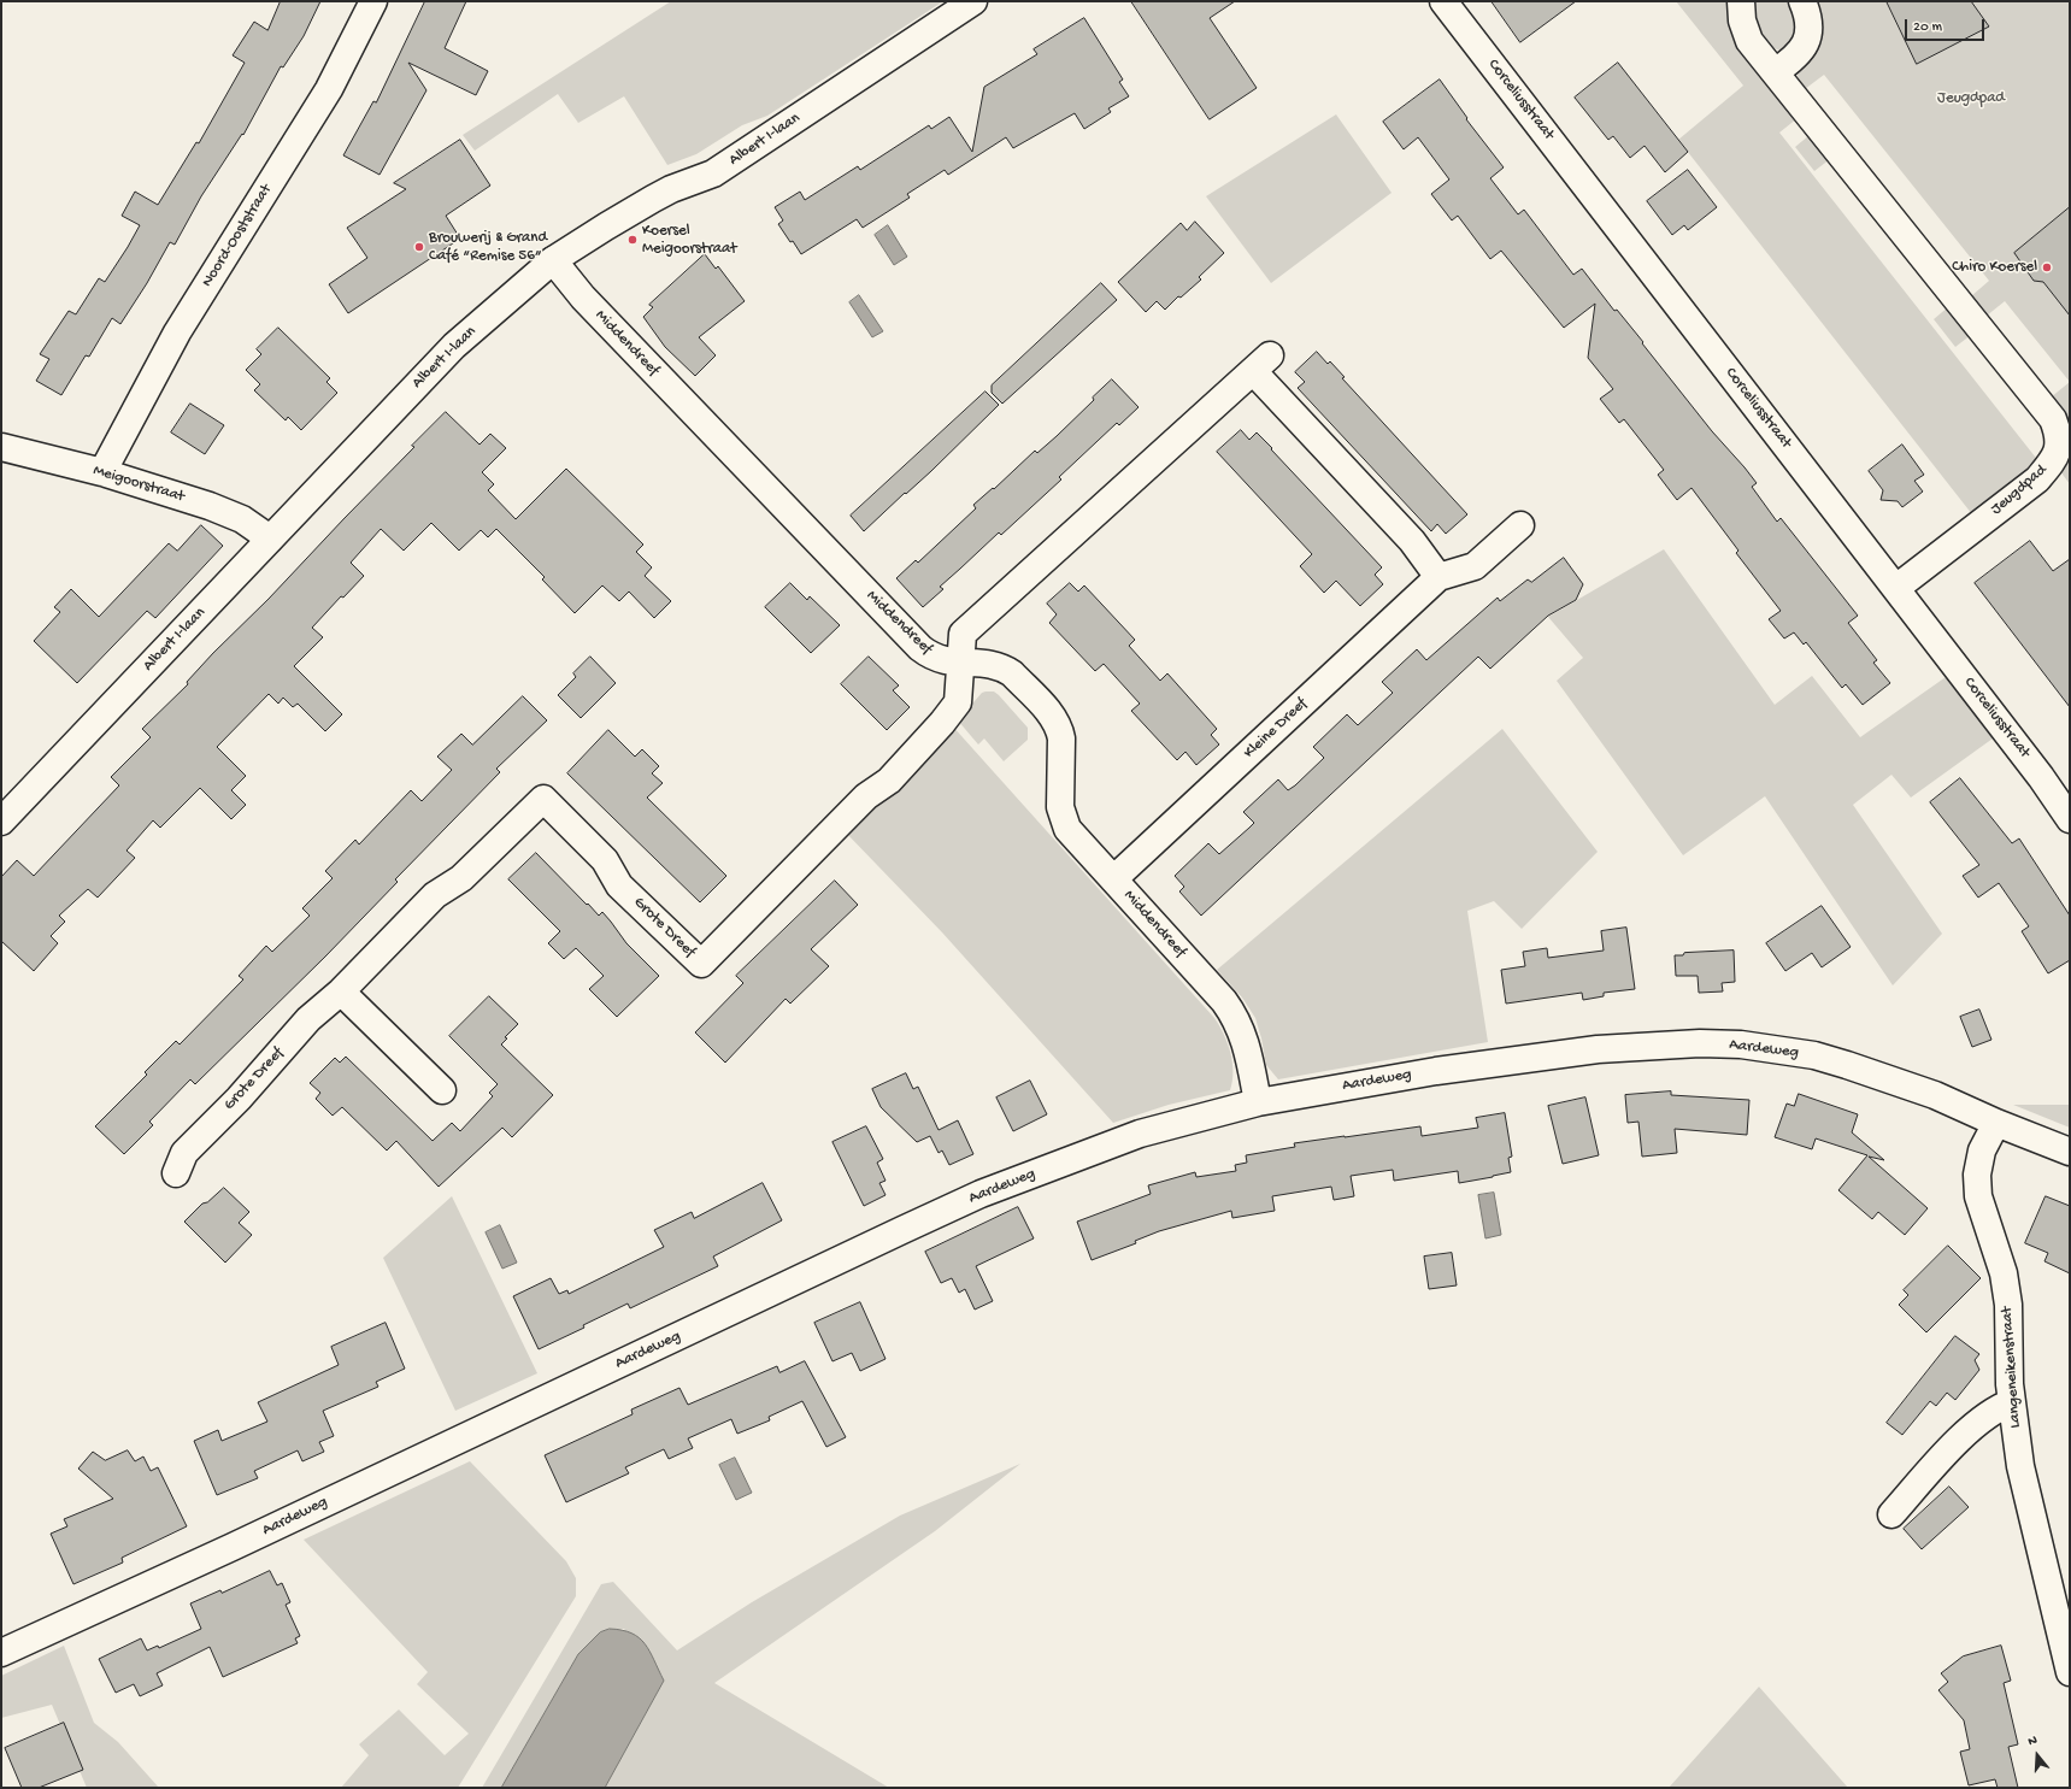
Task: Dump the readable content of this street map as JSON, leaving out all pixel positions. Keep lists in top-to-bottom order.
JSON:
{
  "streets": {
    "street": [
      "Corceliusstraat",
      "Albert I-laan",
      "Noord-Ooststraat",
      "Middendreef",
      "Meigoorstraat",
      "Jeugdpad",
      "Kleine Dreef",
      "Grote Dreef",
      "Aardeweg",
      "Langeneikenstraat"
    ]
  },
  "crossings": [
    ["Corceliusstraat", "Jeugdpad"],
    ["Albert I-laan", "Middendreef"],
    ["Albert I-laan", "Meigoorstraat"],
    ["Noord-Ooststraat", "Meigoorstraat"],
    ["Middendreef", "Kleine Dreef"],
    ["Middendreef", "Grote Dreef"],
    ["Middendreef", "Aardeweg"],
    ["Aardeweg", "Langeneikenstraat"]
  ],
  "parks": ["Jeugdpad"],
  "places": ["Koersel Meigoorstraat", "Brouwerij & Grand Café “Remise 56”", "Chiro Koersel"],
  "scale_bar": "20 m",
  "north": "top"
}
